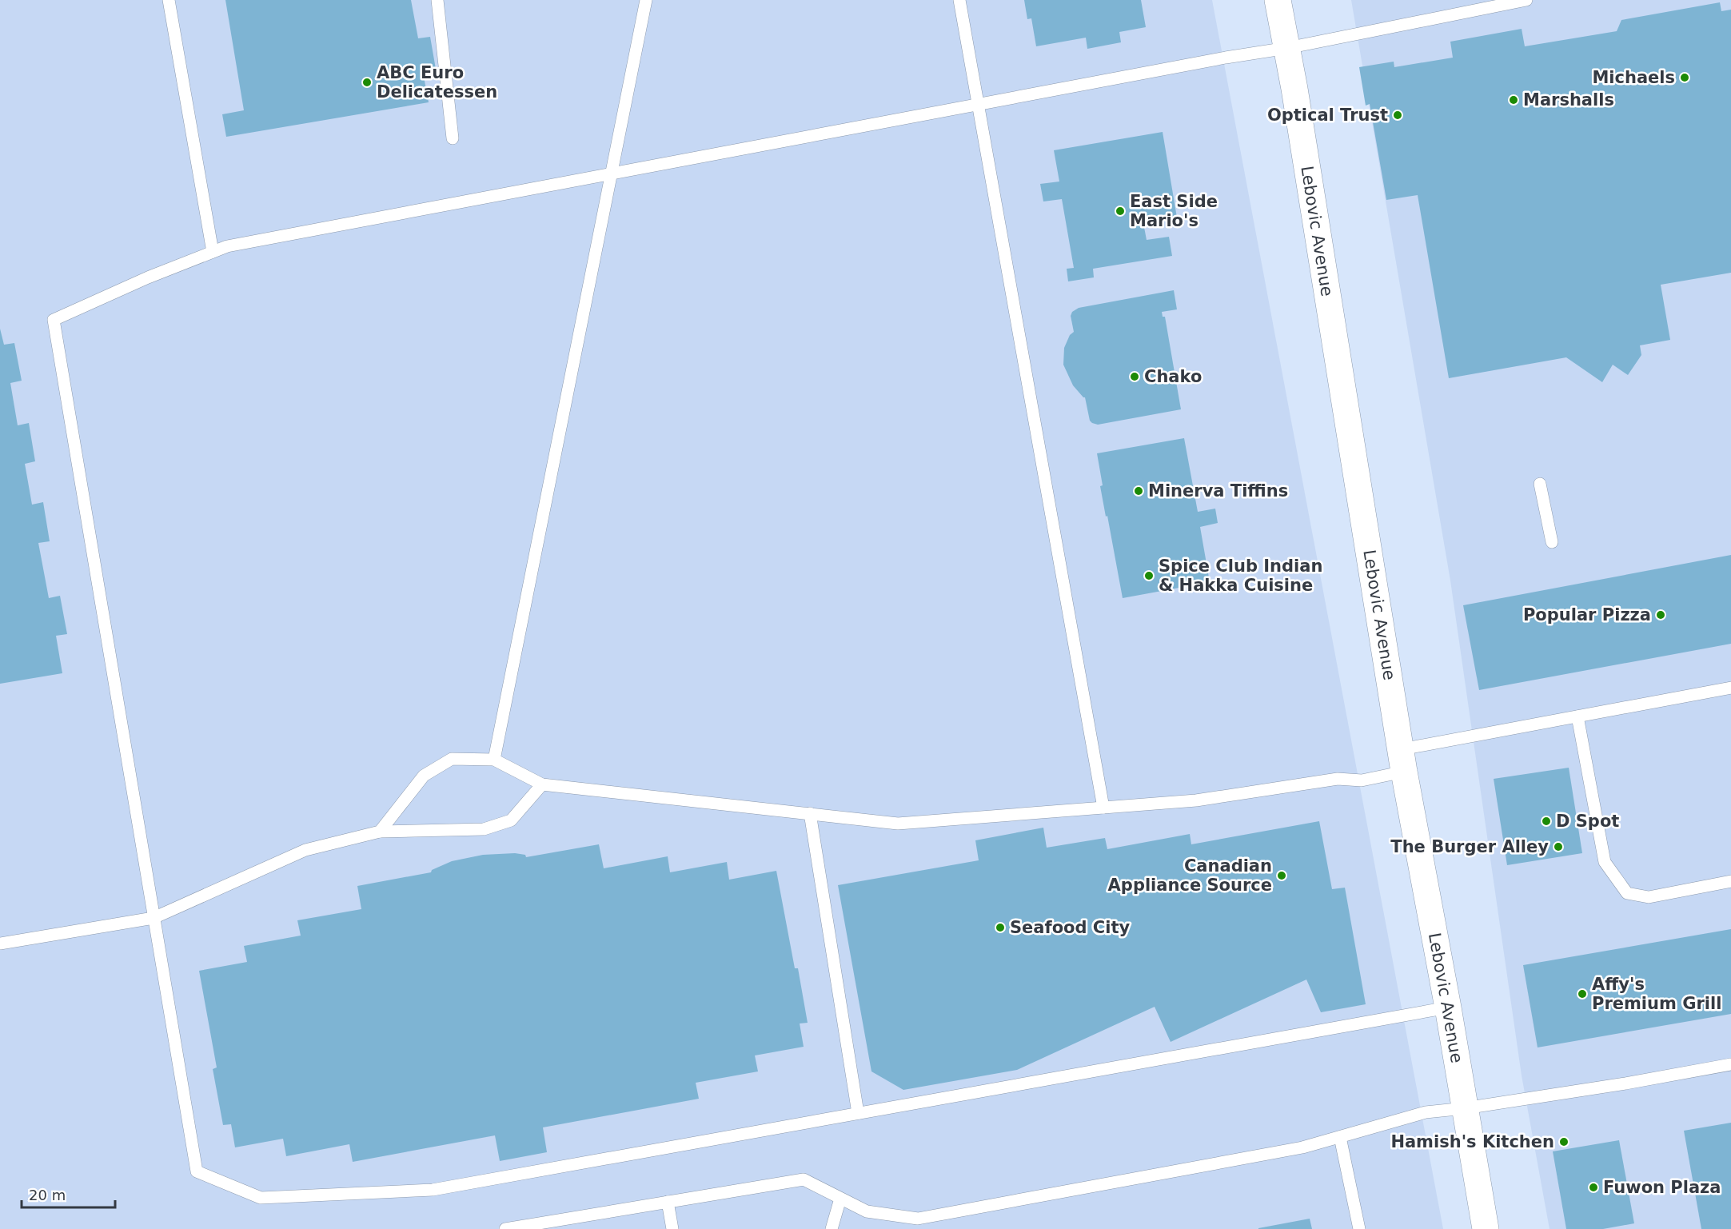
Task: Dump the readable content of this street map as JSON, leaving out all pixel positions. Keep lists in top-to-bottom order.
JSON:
{
  "streets": {
    "street": ["Lebovic Avenue"]
  },
  "places": [
    "Michaels",
    "ABC Euro Delicatessen",
    "Marshalls",
    "Optical Trust",
    "East Side Mario's",
    "Chako",
    "Minerva Tiffins",
    "Spice Club Indian & Hakka Cuisine",
    "Popular Pizza",
    "D Spot",
    "The Burger Alley",
    "Canadian Appliance Source",
    "Seafood City",
    "Affy's Premium Grill",
    "Hamish's Kitchen",
    "Fuwon Plaza"
  ],
  "scale_bar": "20 m"
}
